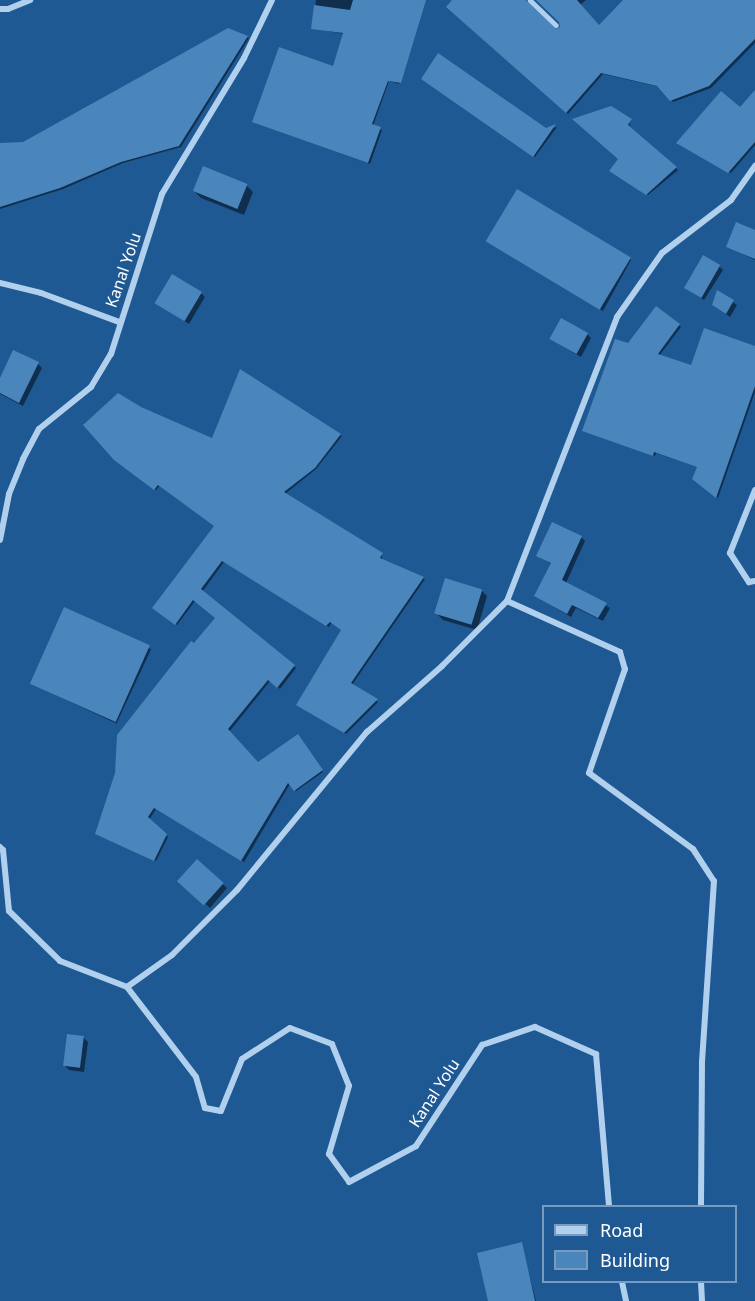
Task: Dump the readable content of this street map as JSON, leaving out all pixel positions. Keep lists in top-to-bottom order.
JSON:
{
  "streets": {
    "street": ["Kanal Yolu"]
  },
  "legend": ["Road", "Building"]
}
